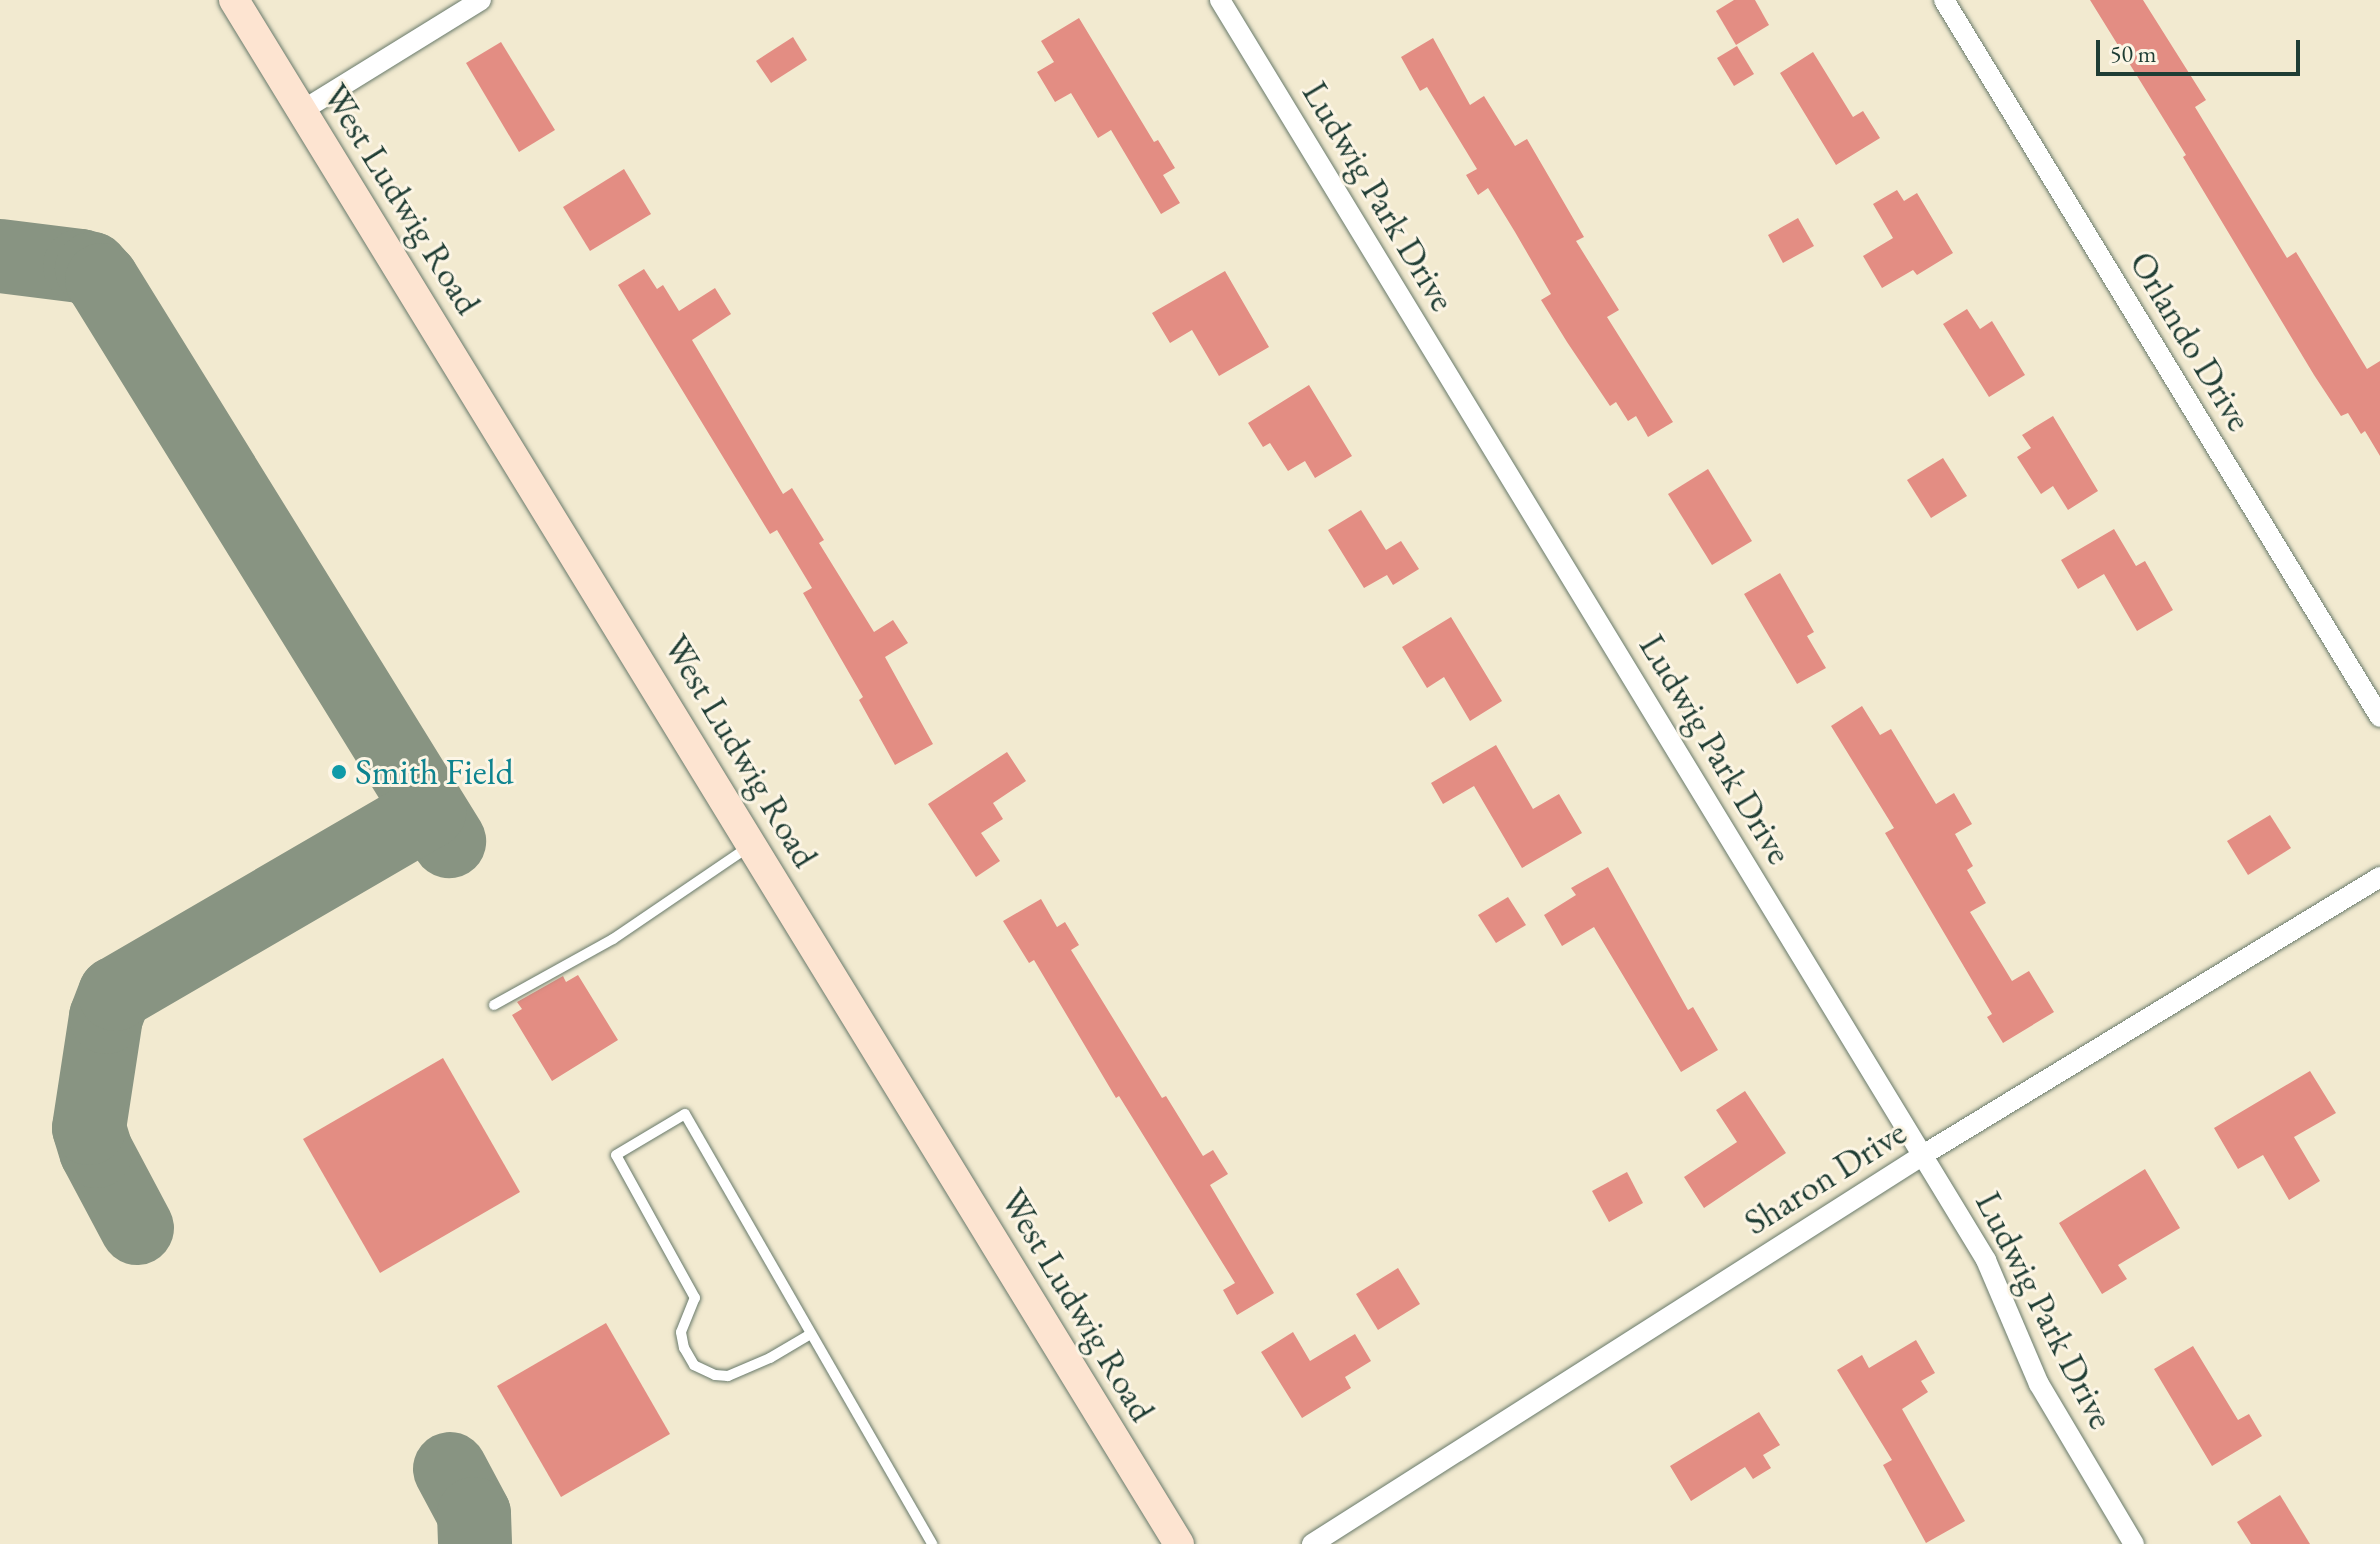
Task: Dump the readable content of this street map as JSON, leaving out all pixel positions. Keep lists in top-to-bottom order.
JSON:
{
  "streets": {
    "main road": ["West Ludwig Road"],
    "street": ["Ludwig Park Drive", "Orlando Drive", "Sharon Drive"]
  },
  "crossings": [
    ["Ludwig Park Drive", "Sharon Drive"]
  ],
  "places": ["Smith Field"],
  "scale_bar": "50 m"
}
